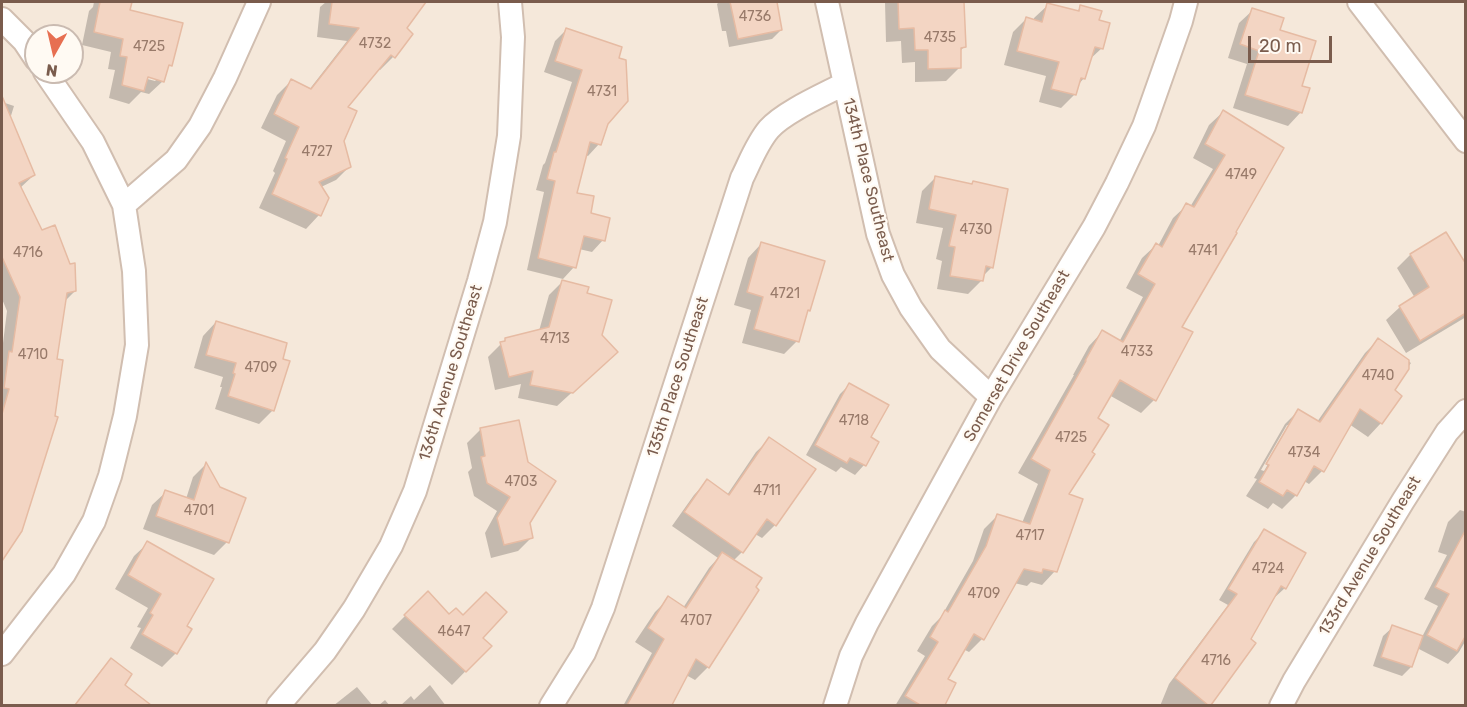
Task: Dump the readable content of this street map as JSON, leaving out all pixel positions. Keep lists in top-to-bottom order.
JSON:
{
  "streets": {
    "street": [
      "134th Place Southeast",
      "Somerset Drive Southeast",
      "136th Avenue Southeast",
      "135th Place Southeast",
      "133rd Avenue Southeast"
    ]
  },
  "crossings": [
    ["134th Place Southeast", "Somerset Drive Southeast"],
    ["134th Place Southeast", "135th Place Southeast"]
  ],
  "house_numbers": [
    "4736",
    "4735",
    "4732",
    "4725",
    "4731",
    "4727",
    "4749",
    "4730",
    "4741",
    "4716",
    "4721",
    "4713",
    "4733",
    "4710",
    "4709",
    "4740",
    "4718",
    "4725",
    "4734",
    "4703",
    "4711",
    "4701",
    "4717",
    "4724",
    "4709",
    "4707",
    "4647",
    "4716"
  ],
  "scale_bar": "20 m",
  "north": "bottom"
}
